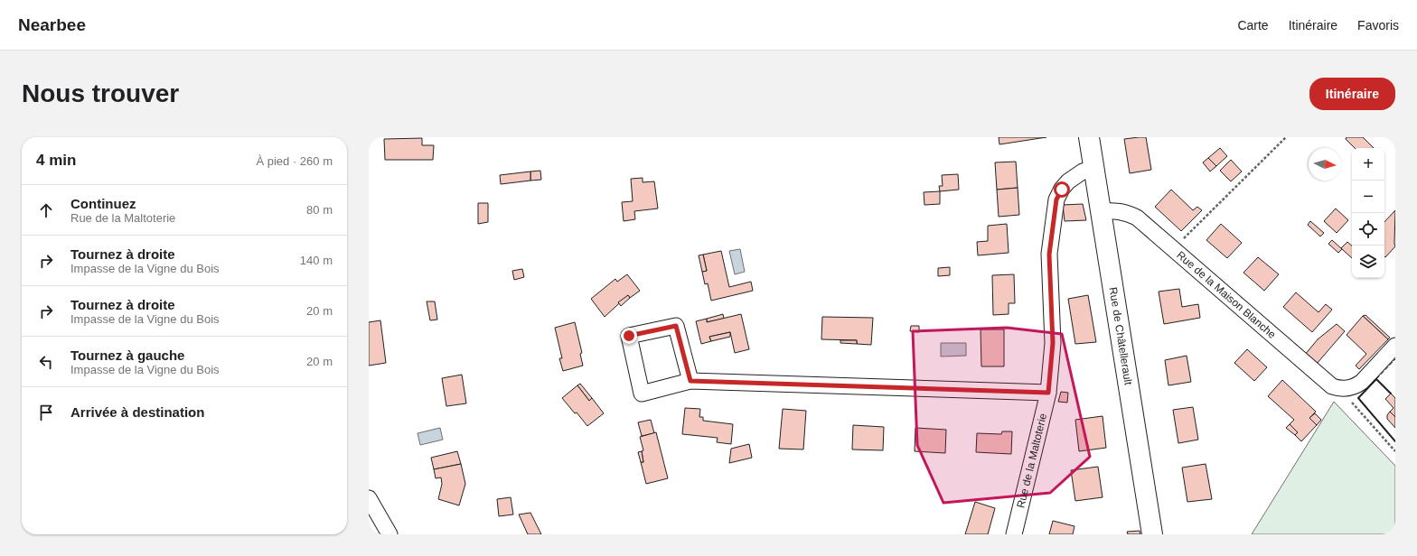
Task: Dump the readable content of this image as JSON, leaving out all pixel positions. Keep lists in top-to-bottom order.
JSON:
{
  "streets": {
    "main road": ["Rue de Châtellerault"],
    "street": ["Rue de la Maison Blanche", "Rue de la Maltoterie"]
  },
  "crossings": [
    ["Rue de la Maison Blanche", "Rue de Châtellerault"],
    ["Rue de Châtellerault", "Rue de la Maltoterie"]
  ],
  "north": "right",
  "page": {
    "header": "Nearbee",
    "nav": ["Carte", "Itinéraire", "Favoris"],
    "buttons": "Itinéraire",
    "title": "Nous trouver",
    "heading": ["4 min", "À pied · 260 m"],
    "map_buttons": ["+", "−"],
    "list": [
      ["Continuez", "Rue de la Maltoterie", "80 m"],
      ["Tournez à droite", "Impasse de la Vigne du Bois", "140 m"],
      ["Tournez à droite", "Impasse de la Vigne du Bois", "20 m"],
      ["Tournez à gauche", "Impasse de la Vigne du Bois", "20 m"],
      "Arrivée à destination"
    ]
  }
}
